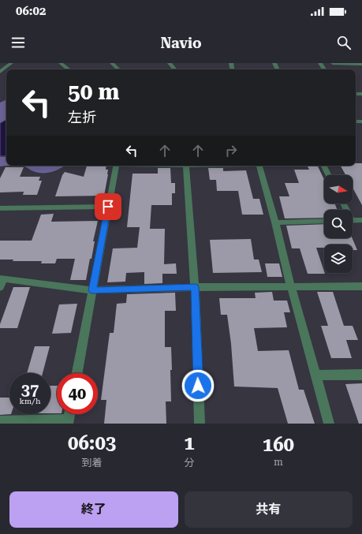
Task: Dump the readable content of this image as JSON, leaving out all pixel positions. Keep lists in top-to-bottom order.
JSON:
{
  "north": "right",
  "page": {
    "status": "06:02",
    "header": "Navio",
    "turn": ["50 m", "左折"],
    "speed": "37 km/h",
    "limit": "40",
    "eta": [
      "06:03",
      "到着",
      "1",
      "分",
      "160",
      "m"
    ],
    "buttons": ["終了", "共有"]
  }
}
